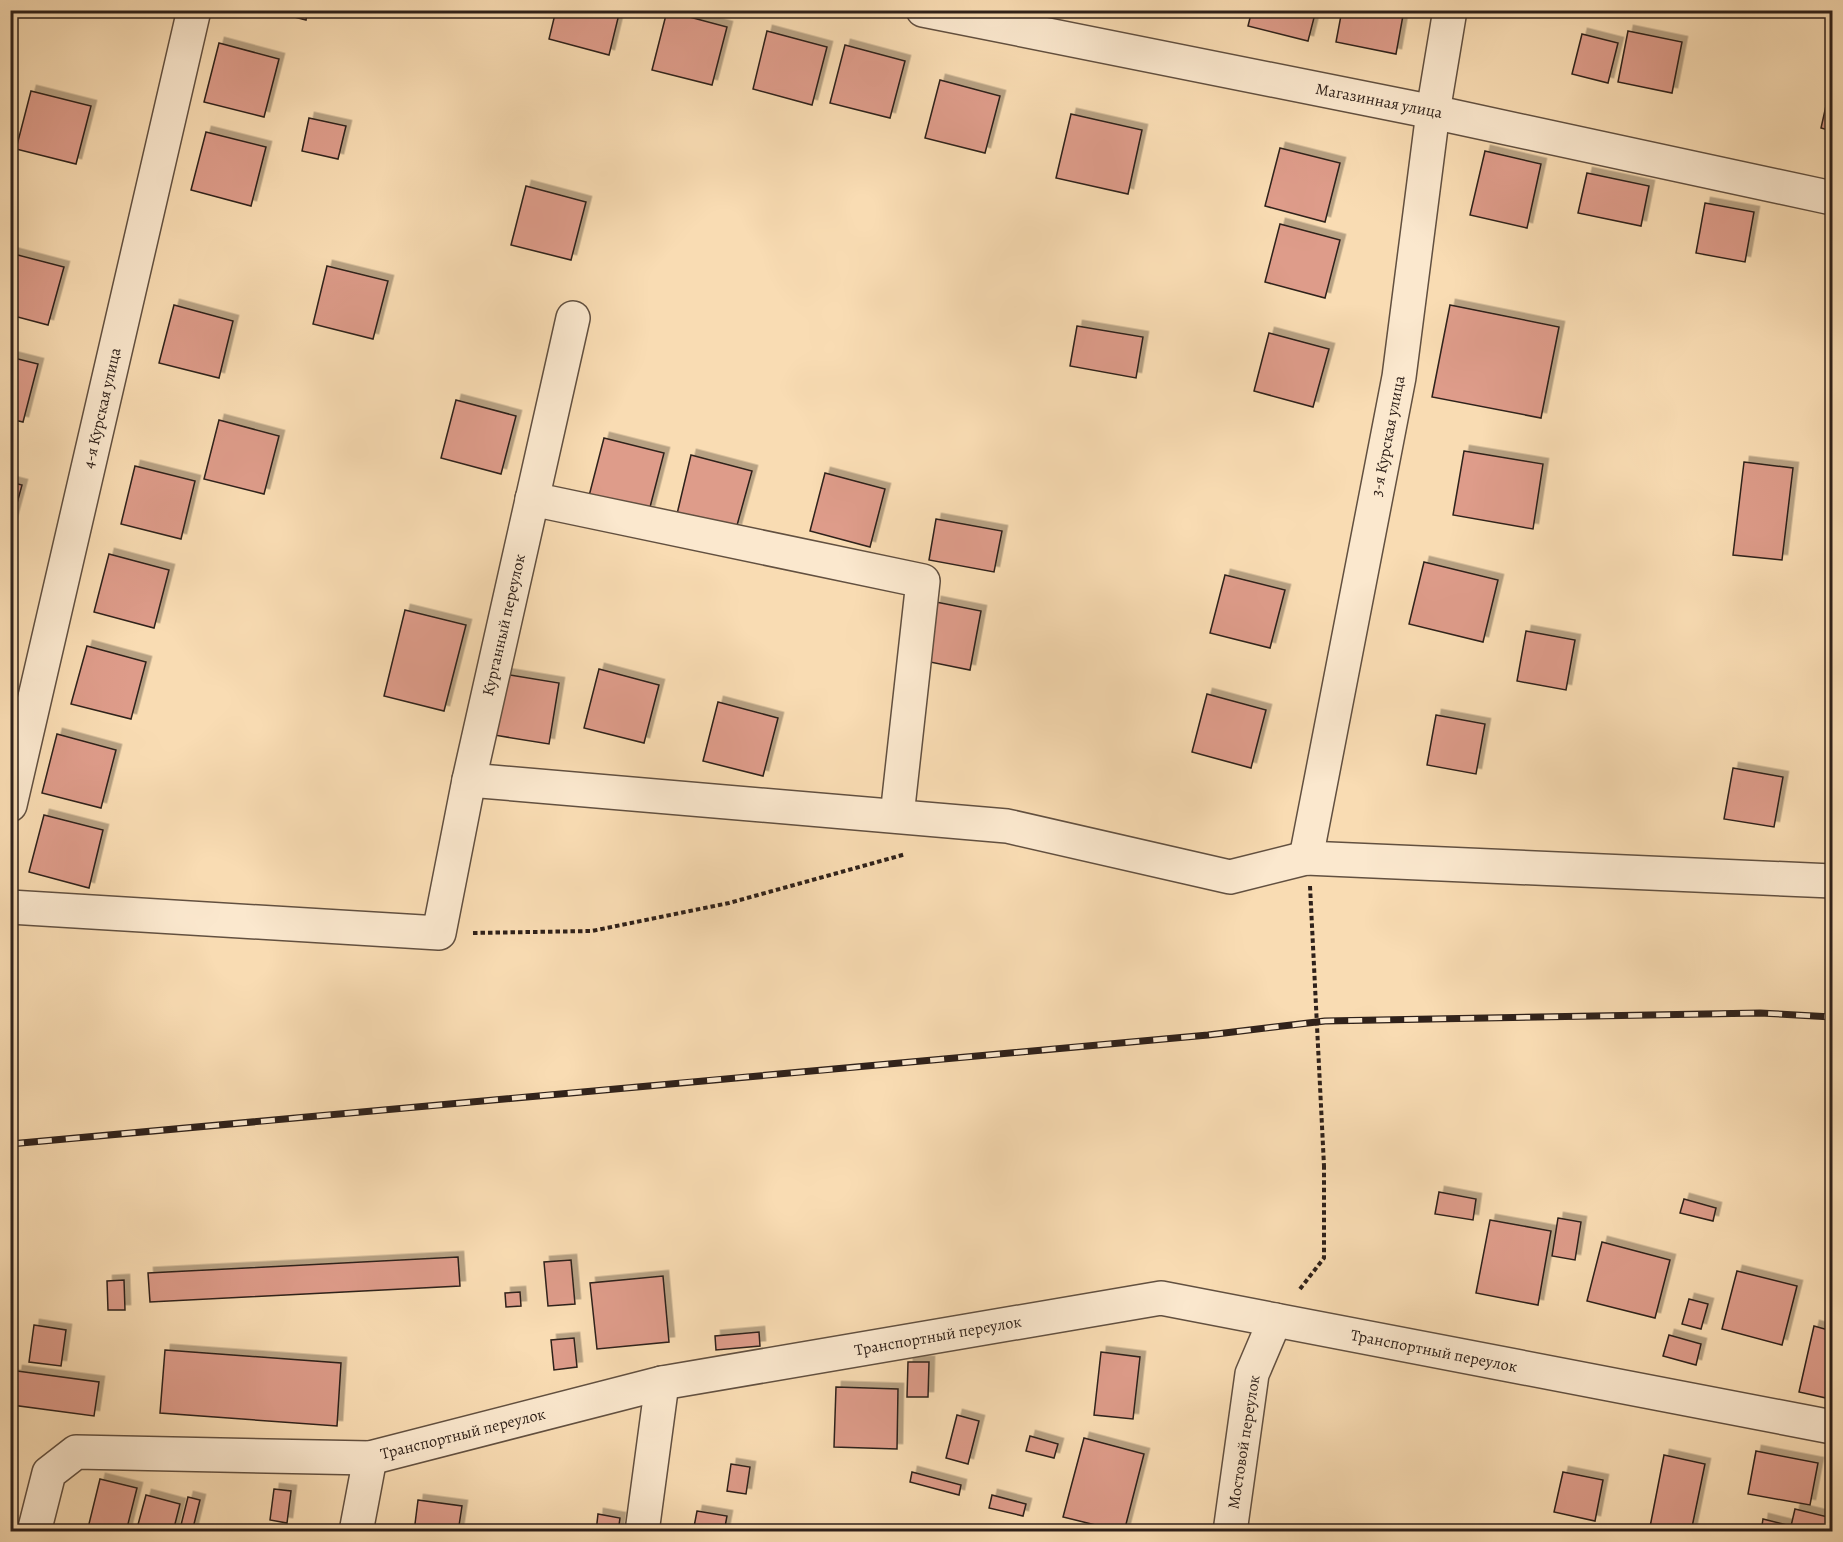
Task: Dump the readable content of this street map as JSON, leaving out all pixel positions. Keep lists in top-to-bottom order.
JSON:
{
  "streets": {
    "street": [
      "Магазинная улица",
      "4-я Курская улица",
      "3-я Курская улица",
      "Курганный переулок",
      "Транспортный переулок",
      "Мостовой переулок"
    ]
  },
  "crossings": [
    ["Магазинная улица", "3-я Курская улица"],
    ["Транспортный переулок", "Мостовой переулок"]
  ]
}
